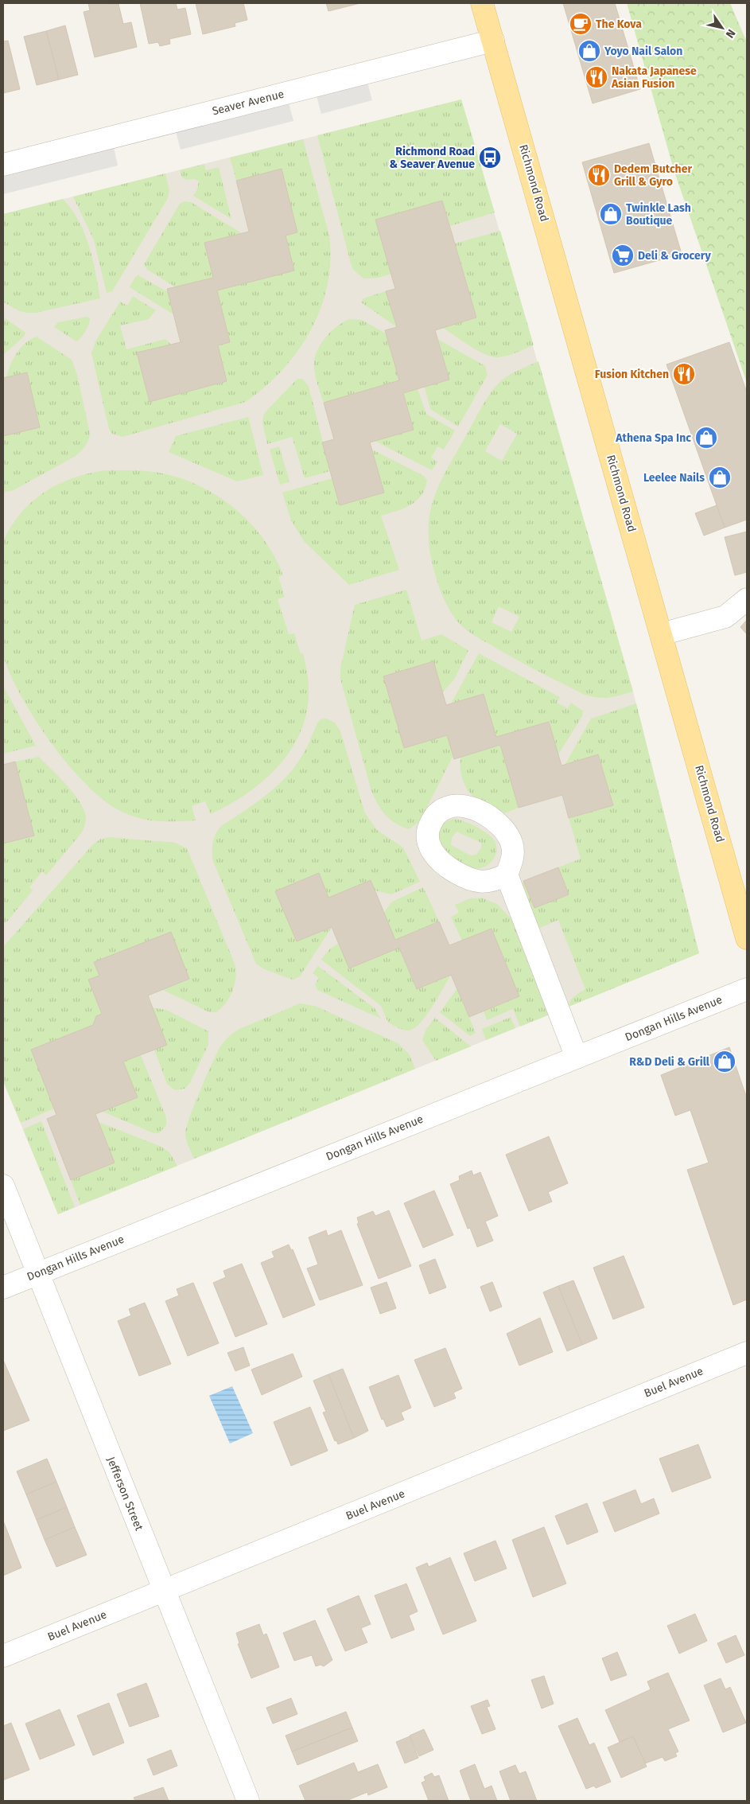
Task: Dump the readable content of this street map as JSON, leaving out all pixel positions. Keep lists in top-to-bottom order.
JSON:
{
  "streets": {
    "main road": ["Richmond Road"],
    "street": [
      "Seaver Avenue",
      "Dongan Hills Avenue",
      "Buel Avenue",
      "Jefferson Street"
    ]
  },
  "crossings": [
    ["Seaver Avenue", "Richmond Road"],
    ["Dongan Hills Avenue", "Jefferson Street"],
    ["Buel Avenue", "Jefferson Street"]
  ],
  "places": {
    "cafe": ["The Kova"],
    "shop": [
      "Yoyo Nail Salon",
      "Twinkle Lash Boutique",
      "Athena Spa Inc",
      "Leelee Nails",
      "R&D Deli & Grill"
    ],
    "restaurant": ["Nakata Japanese Asian Fusion", "Dedem Butcher Grill & Gyro", "Fusion Kitchen"],
    "bus stop": ["Richmond Road & Seaver Avenue"],
    "supermarket": ["Deli & Grocery"]
  },
  "north": "bottom right"
}
